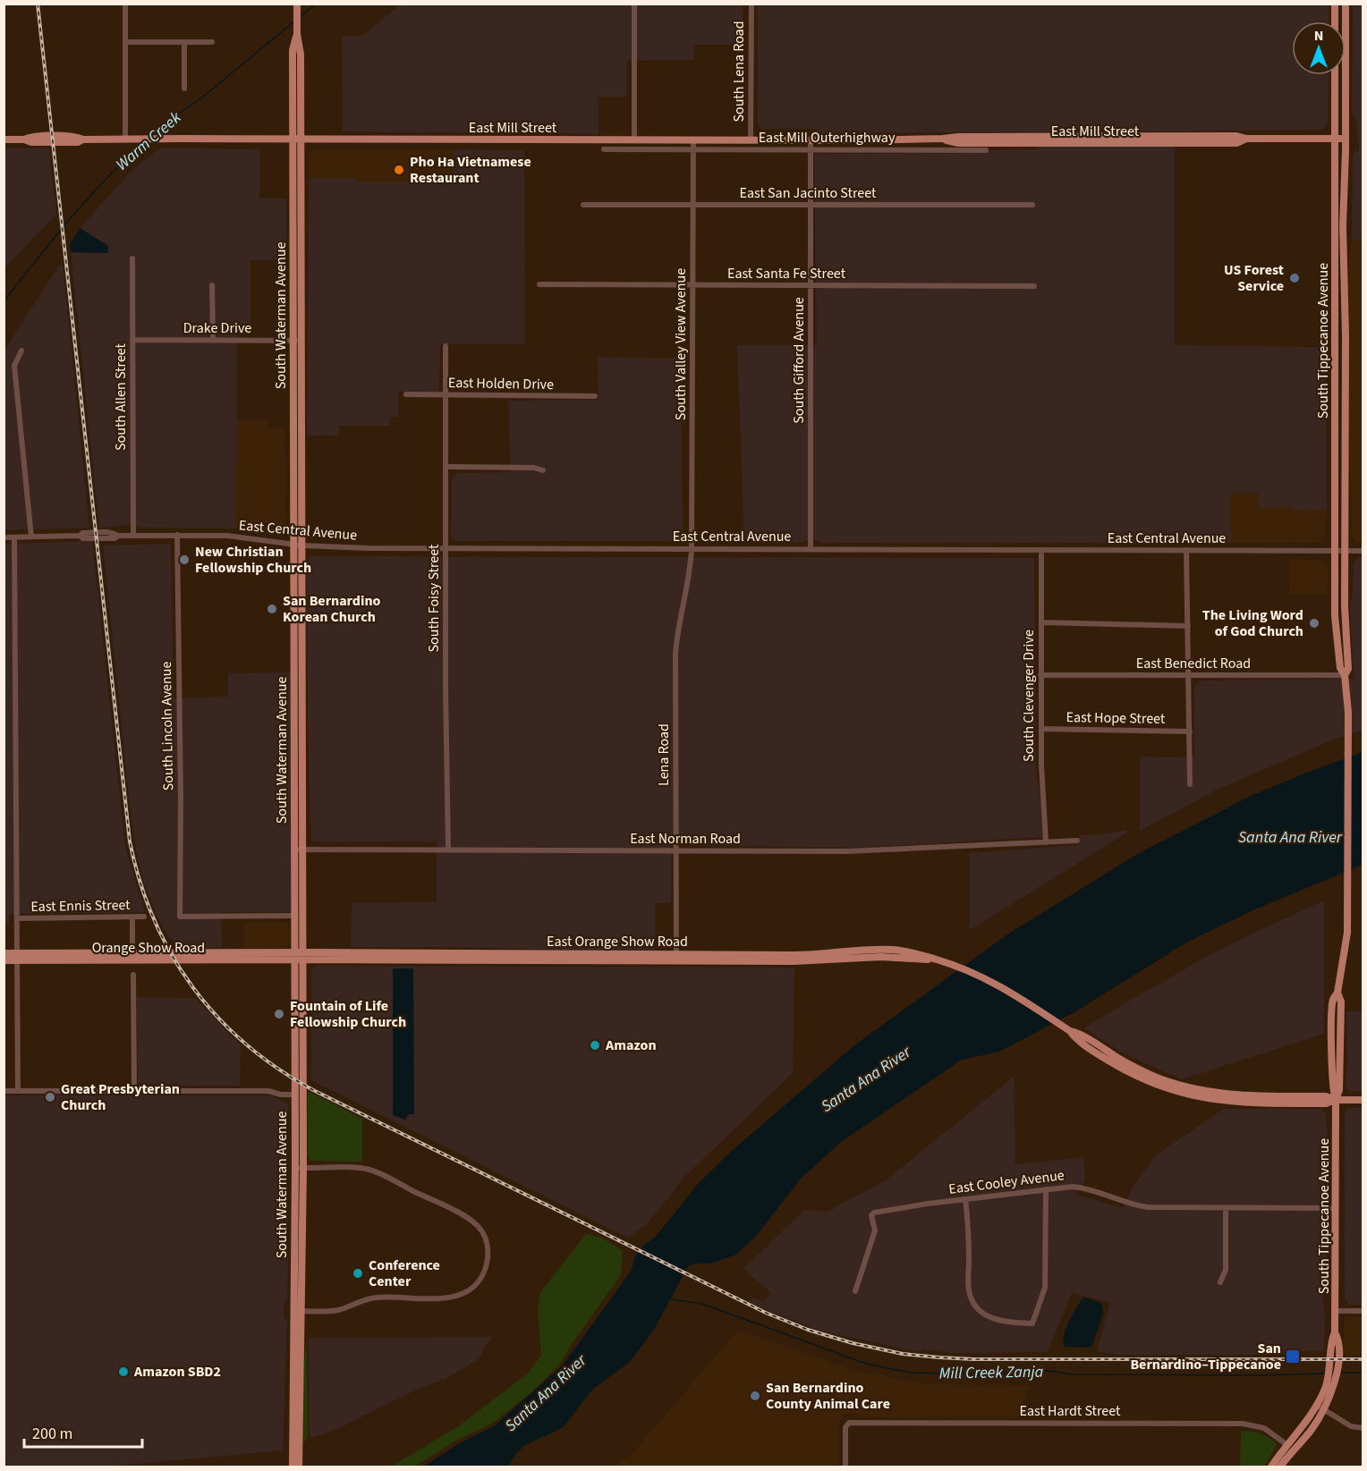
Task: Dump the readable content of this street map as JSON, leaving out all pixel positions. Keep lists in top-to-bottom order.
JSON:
{
  "streets": {
    "main road": [
      "East Mill Street",
      "South Waterman Avenue",
      "South Tippecanoe Avenue",
      "East Orange Show Road",
      "Orange Show Road"
    ],
    "street": [
      "South Lena Road",
      "East Mill Outerhighway",
      "East San Jacinto Street",
      "East Santa Fe Street",
      "Drake Drive",
      "South Valley View Avenue",
      "South Gifford Avenue",
      "East Holden Drive",
      "South Allen Street",
      "East Central Avenue",
      "South Foisy Street",
      "East Benedict Road",
      "South Clevenger Drive",
      "East Hope Street",
      "South Lincoln Avenue",
      "Lena Road",
      "East Norman Road",
      "East Ennis Street",
      "East Cooley Avenue",
      "East Hardt Street"
    ]
  },
  "crossings": [
    ["South Lena Road", "East Mill Street"],
    ["East Mill Street", "South Waterman Avenue"],
    ["East Mill Street", "South Tippecanoe Avenue"],
    ["East Mill Street", "South Valley View Avenue"],
    ["East Mill Street", "South Gifford Avenue"],
    ["East Mill Outerhighway", "South Valley View Avenue"],
    ["East Mill Outerhighway", "South Gifford Avenue"],
    ["East San Jacinto Street", "South Valley View Avenue"],
    ["East San Jacinto Street", "South Gifford Avenue"],
    ["East Santa Fe Street", "South Valley View Avenue"],
    ["East Santa Fe Street", "South Gifford Avenue"],
    ["South Waterman Avenue", "Drake Drive"],
    ["South Waterman Avenue", "East Central Avenue"],
    ["South Waterman Avenue", "South Lincoln Avenue"],
    ["South Waterman Avenue", "East Norman Road"],
    ["South Waterman Avenue", "East Orange Show Road"],
    ["South Waterman Avenue", "Orange Show Road"],
    ["Drake Drive", "South Allen Street"],
    ["South Tippecanoe Avenue", "East Central Avenue"],
    ["South Tippecanoe Avenue", "East Benedict Road"],
    ["South Tippecanoe Avenue", "East Orange Show Road"],
    ["South Tippecanoe Avenue", "East Cooley Avenue"],
    ["South Tippecanoe Avenue", "East Hardt Street"],
    ["South Valley View Avenue", "East Central Avenue"],
    ["South Valley View Avenue", "Lena Road"],
    ["South Gifford Avenue", "East Central Avenue"],
    ["East Holden Drive", "South Foisy Street"],
    ["South Allen Street", "East Central Avenue"],
    ["East Central Avenue", "South Foisy Street"],
    ["East Central Avenue", "South Clevenger Drive"],
    ["East Central Avenue", "South Lincoln Avenue"],
    ["East Central Avenue", "Lena Road"],
    ["South Foisy Street", "East Norman Road"],
    ["East Benedict Road", "South Clevenger Drive"],
    ["South Clevenger Drive", "East Hope Street"],
    ["South Clevenger Drive", "East Norman Road"],
    ["Lena Road", "East Norman Road"],
    ["Lena Road", "East Orange Show Road"],
    ["East Orange Show Road", "Orange Show Road"]
  ],
  "water": ["Warm Creek", "Santa Ana River", "Mill Creek Zanja"],
  "places": {
    "other": [
      "Pho Ha Vietnamese Restaurant",
      "US Forest Service",
      "New Christian Fellowship Church",
      "San Bernardino Korean Church",
      "The Living Word of God Church",
      "Fountain of Life Fellowship Church",
      "Amazon",
      "Great Presbyterian Church",
      "Conference Center",
      "Amazon SBD2",
      "San Bernardino County Animal Care"
    ],
    "transit": ["San Bernardino–Tippecanoe"]
  },
  "scale_bar": "200 m",
  "north": "top"
}
